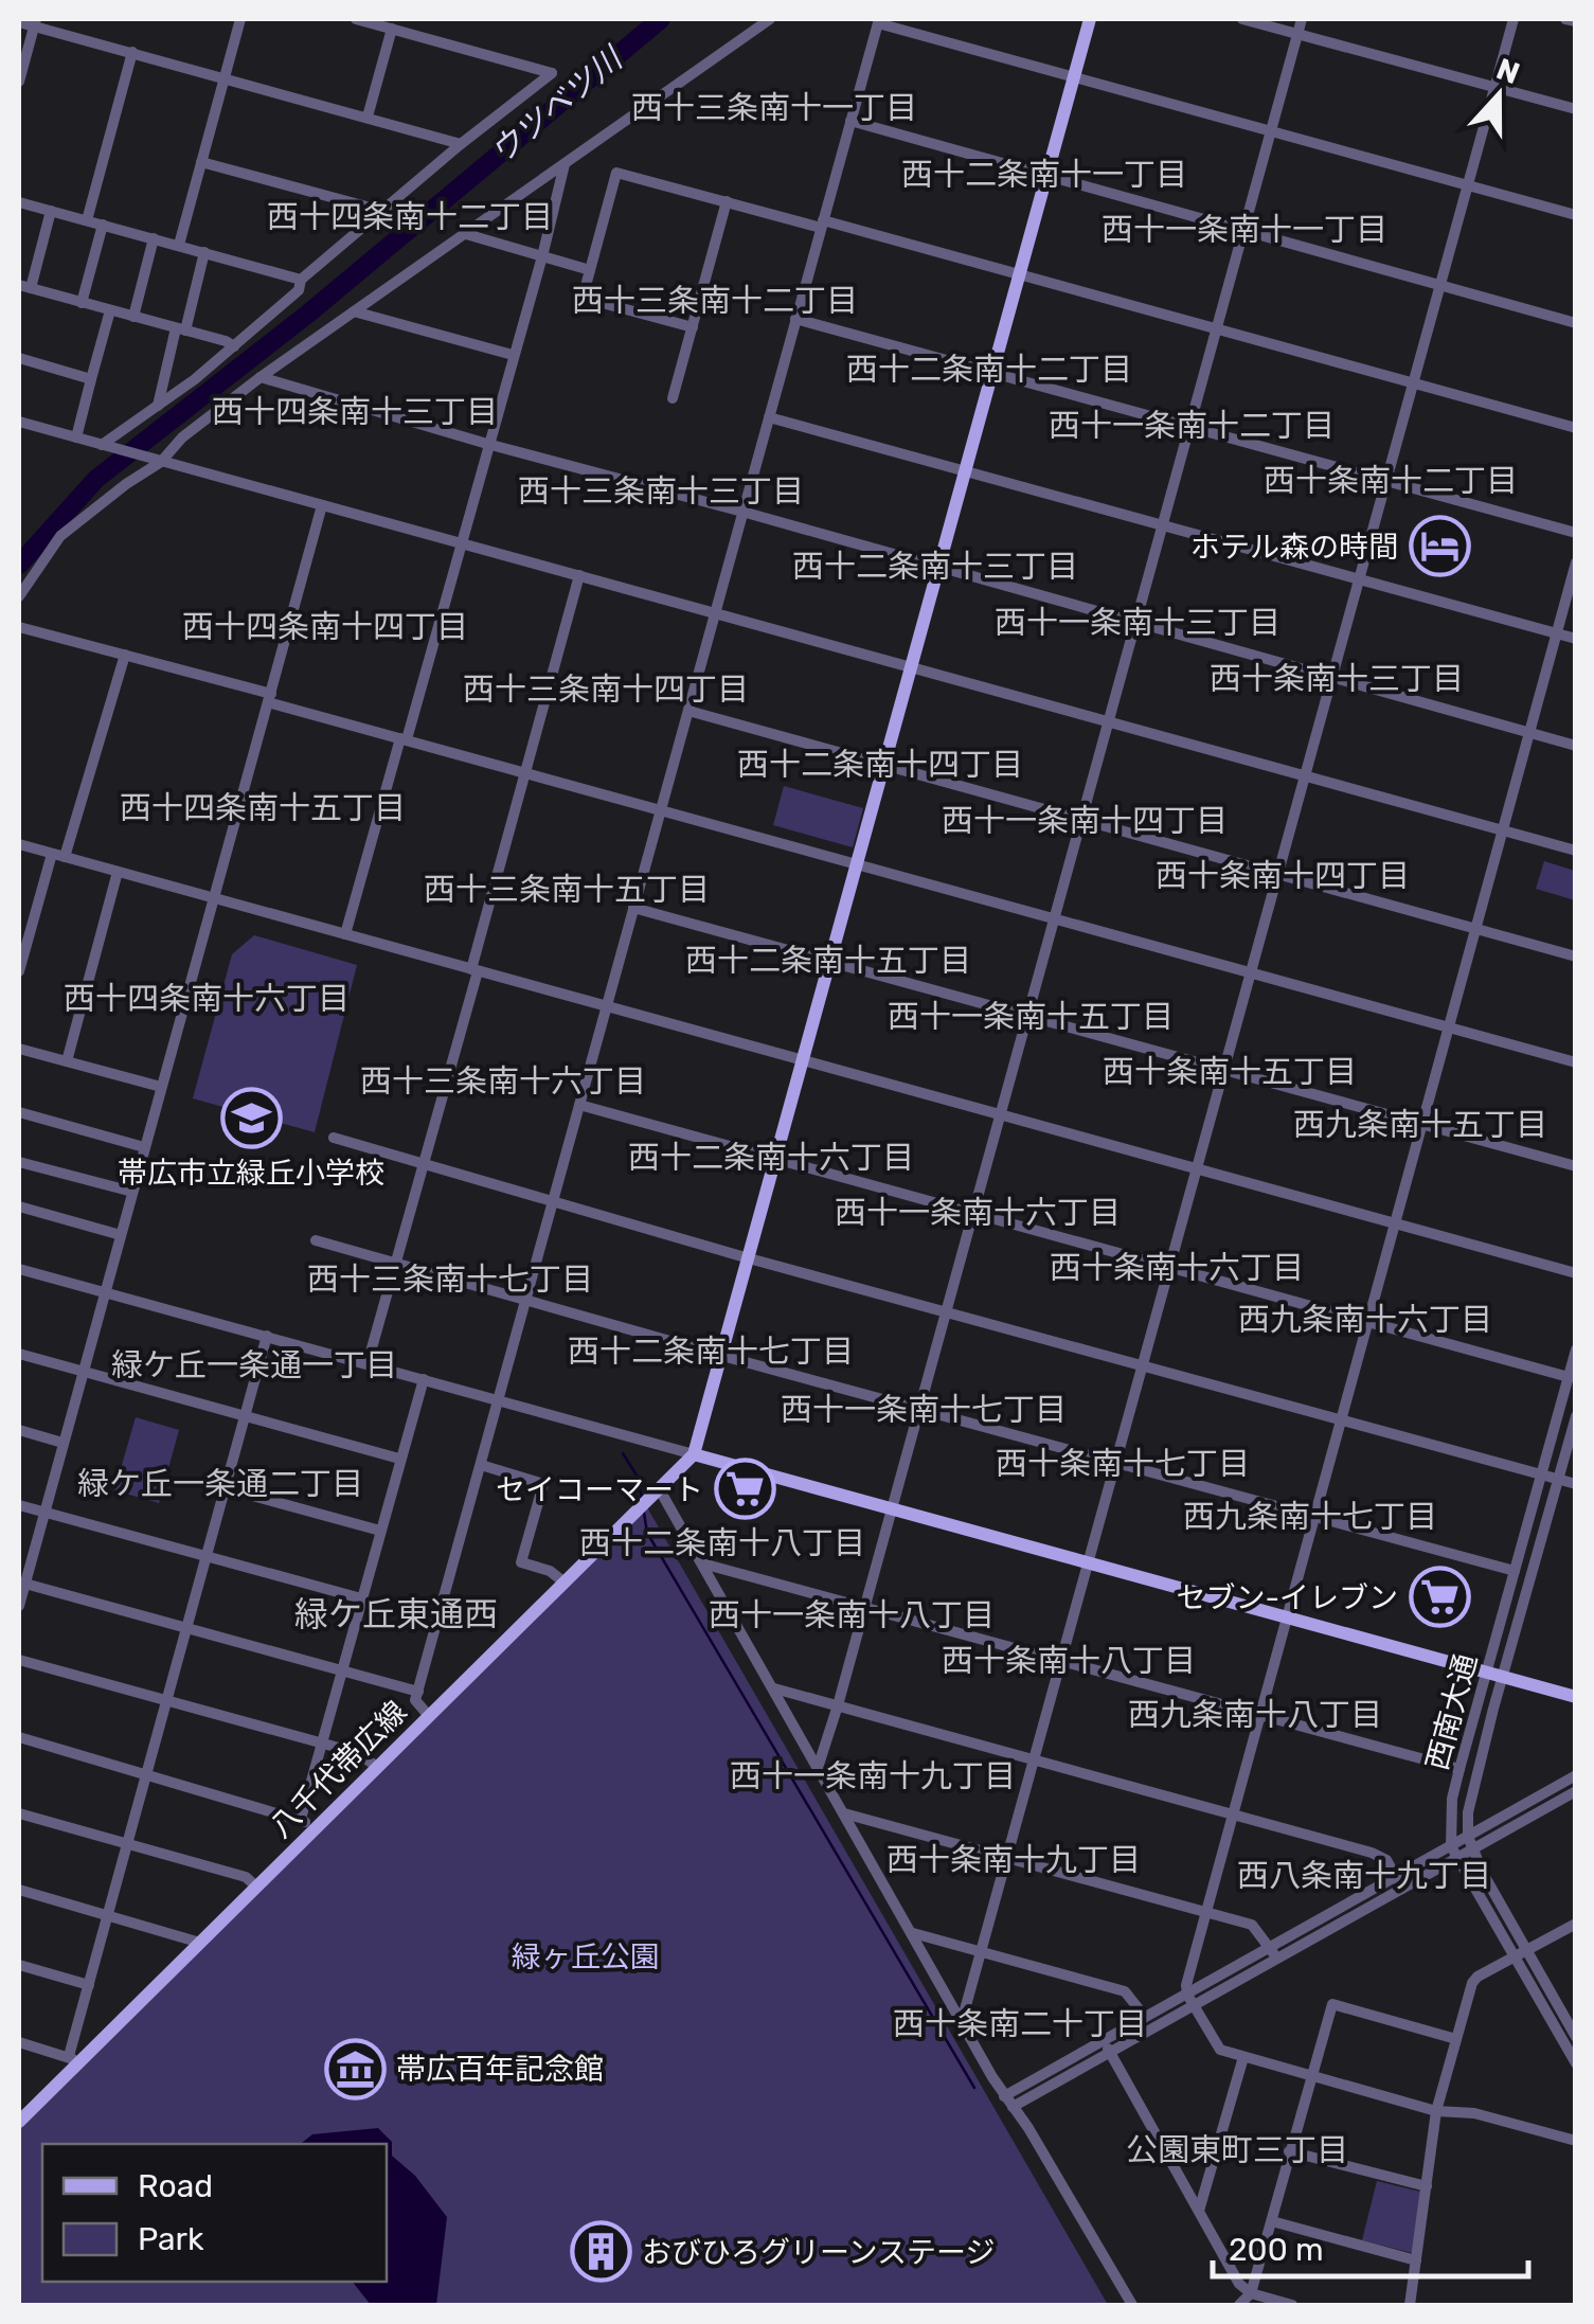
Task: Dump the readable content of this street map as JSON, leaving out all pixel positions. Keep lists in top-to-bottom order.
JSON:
{
  "streets": {
    "main road": ["八千代帯広線"],
    "street": ["西南大通"]
  },
  "districts": [
    "西十三条南十一丁目",
    "西十二条南十一丁目",
    "西十四条南十二丁目",
    "西十一条南十一丁目",
    "西十三条南十二丁目",
    "西十二条南十二丁目",
    "西十四条南十三丁目",
    "西十一条南十二丁目",
    "西十条南十二丁目",
    "西十三条南十三丁目",
    "西十二条南十三丁目",
    "西十一条南十三丁目",
    "西十四条南十四丁目",
    "西十条南十三丁目",
    "西十三条南十四丁目",
    "西十二条南十四丁目",
    "西十四条南十五丁目",
    "西十一条南十四丁目",
    "西十条南十四丁目",
    "西十三条南十五丁目",
    "西十二条南十五丁目",
    "西十四条南十六丁目",
    "西十一条南十五丁目",
    "西十条南十五丁目",
    "西十三条南十六丁目",
    "西九条南十五丁目",
    "西十二条南十六丁目",
    "西十一条南十六丁目",
    "西十条南十六丁目",
    "西十三条南十七丁目",
    "西九条南十六丁目",
    "西十二条南十七丁目",
    "緑ケ丘一条通一丁目",
    "西十一条南十七丁目",
    "西十条南十七丁目",
    "緑ケ丘一条通二丁目",
    "西九条南十七丁目",
    "西十二条南十八丁目",
    "緑ケ丘東通西",
    "西十一条南十八丁目",
    "西十条南十八丁目",
    "西九条南十八丁目",
    "西十一条南十九丁目",
    "西十条南十九丁目",
    "西八条南十九丁目",
    "西十条南二十丁目",
    "公園東町三丁目"
  ],
  "water": ["ウツベツ川"],
  "parks": ["緑ヶ丘公園"],
  "places": {
    "hotel": ["ホテル森の時間"],
    "school or university": ["帯広市立緑丘小学校"],
    "supermarket": ["セイコーマート", "セブン-イレブン"],
    "museum": ["帯広百年記念館"],
    "building": ["おびひろグリーンステージ"]
  },
  "legend": ["Road", "Park"],
  "scale_bar": "200 m",
  "north": "top"
}
